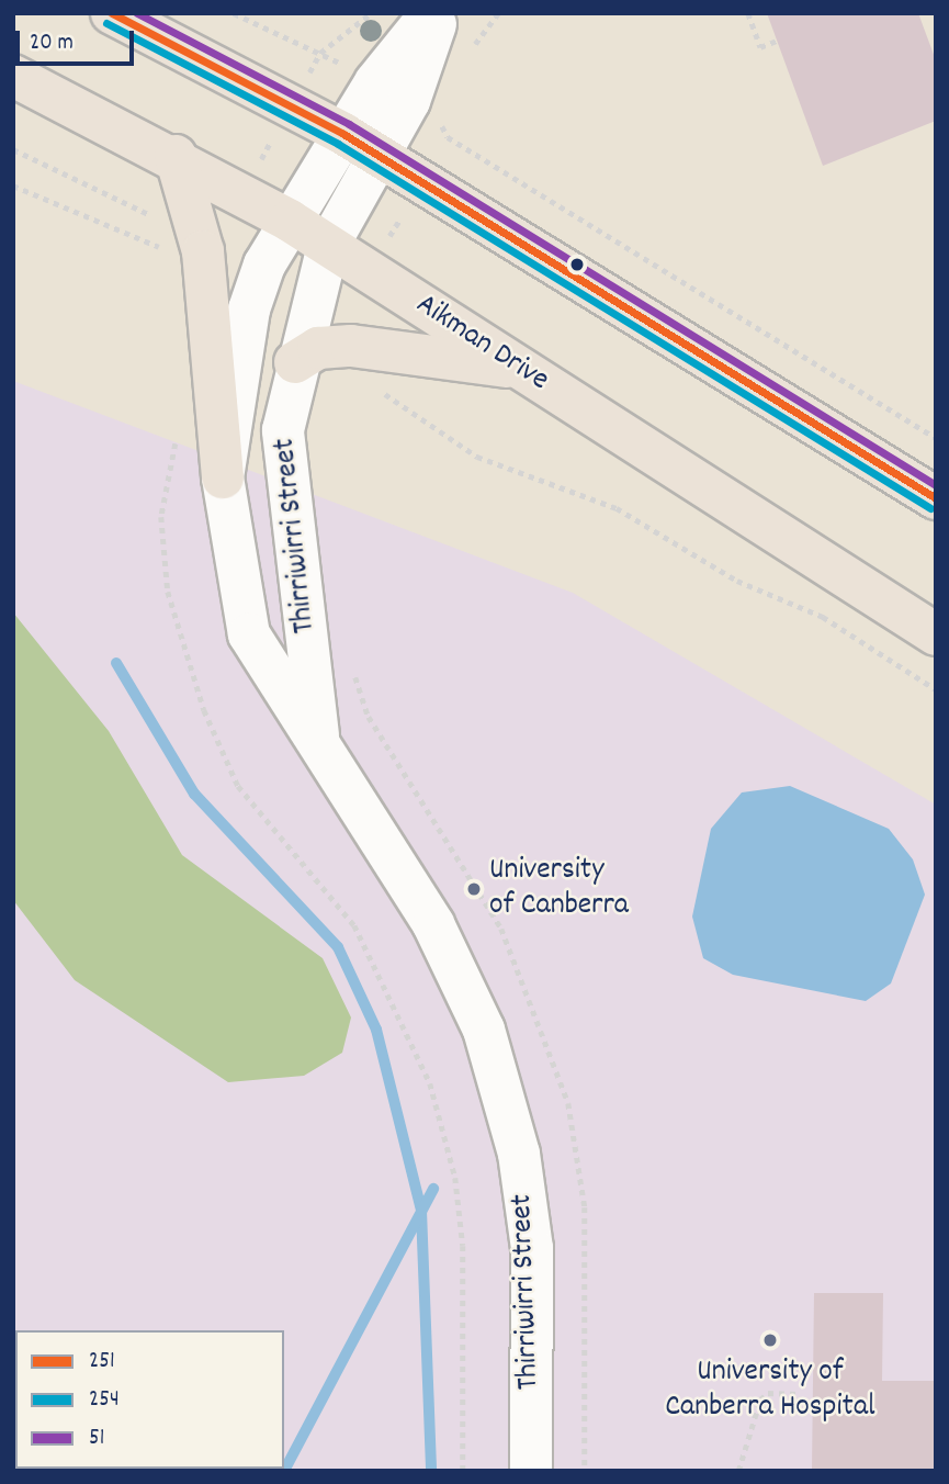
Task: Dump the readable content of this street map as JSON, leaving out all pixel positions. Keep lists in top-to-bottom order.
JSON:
{
  "streets": {
    "main road": ["Aikman Drive"],
    "street": ["Thirriwirri Street"]
  },
  "crossings": [
    ["Aikman Drive", "Thirriwirri Street"]
  ],
  "places": ["University of Canberra", "University of Canberra Hospital"],
  "lines": ["transit line 251", "transit line 51", "transit line 254"],
  "legend": ["251", "254", "51"],
  "scale_bar": "20 m"
}
